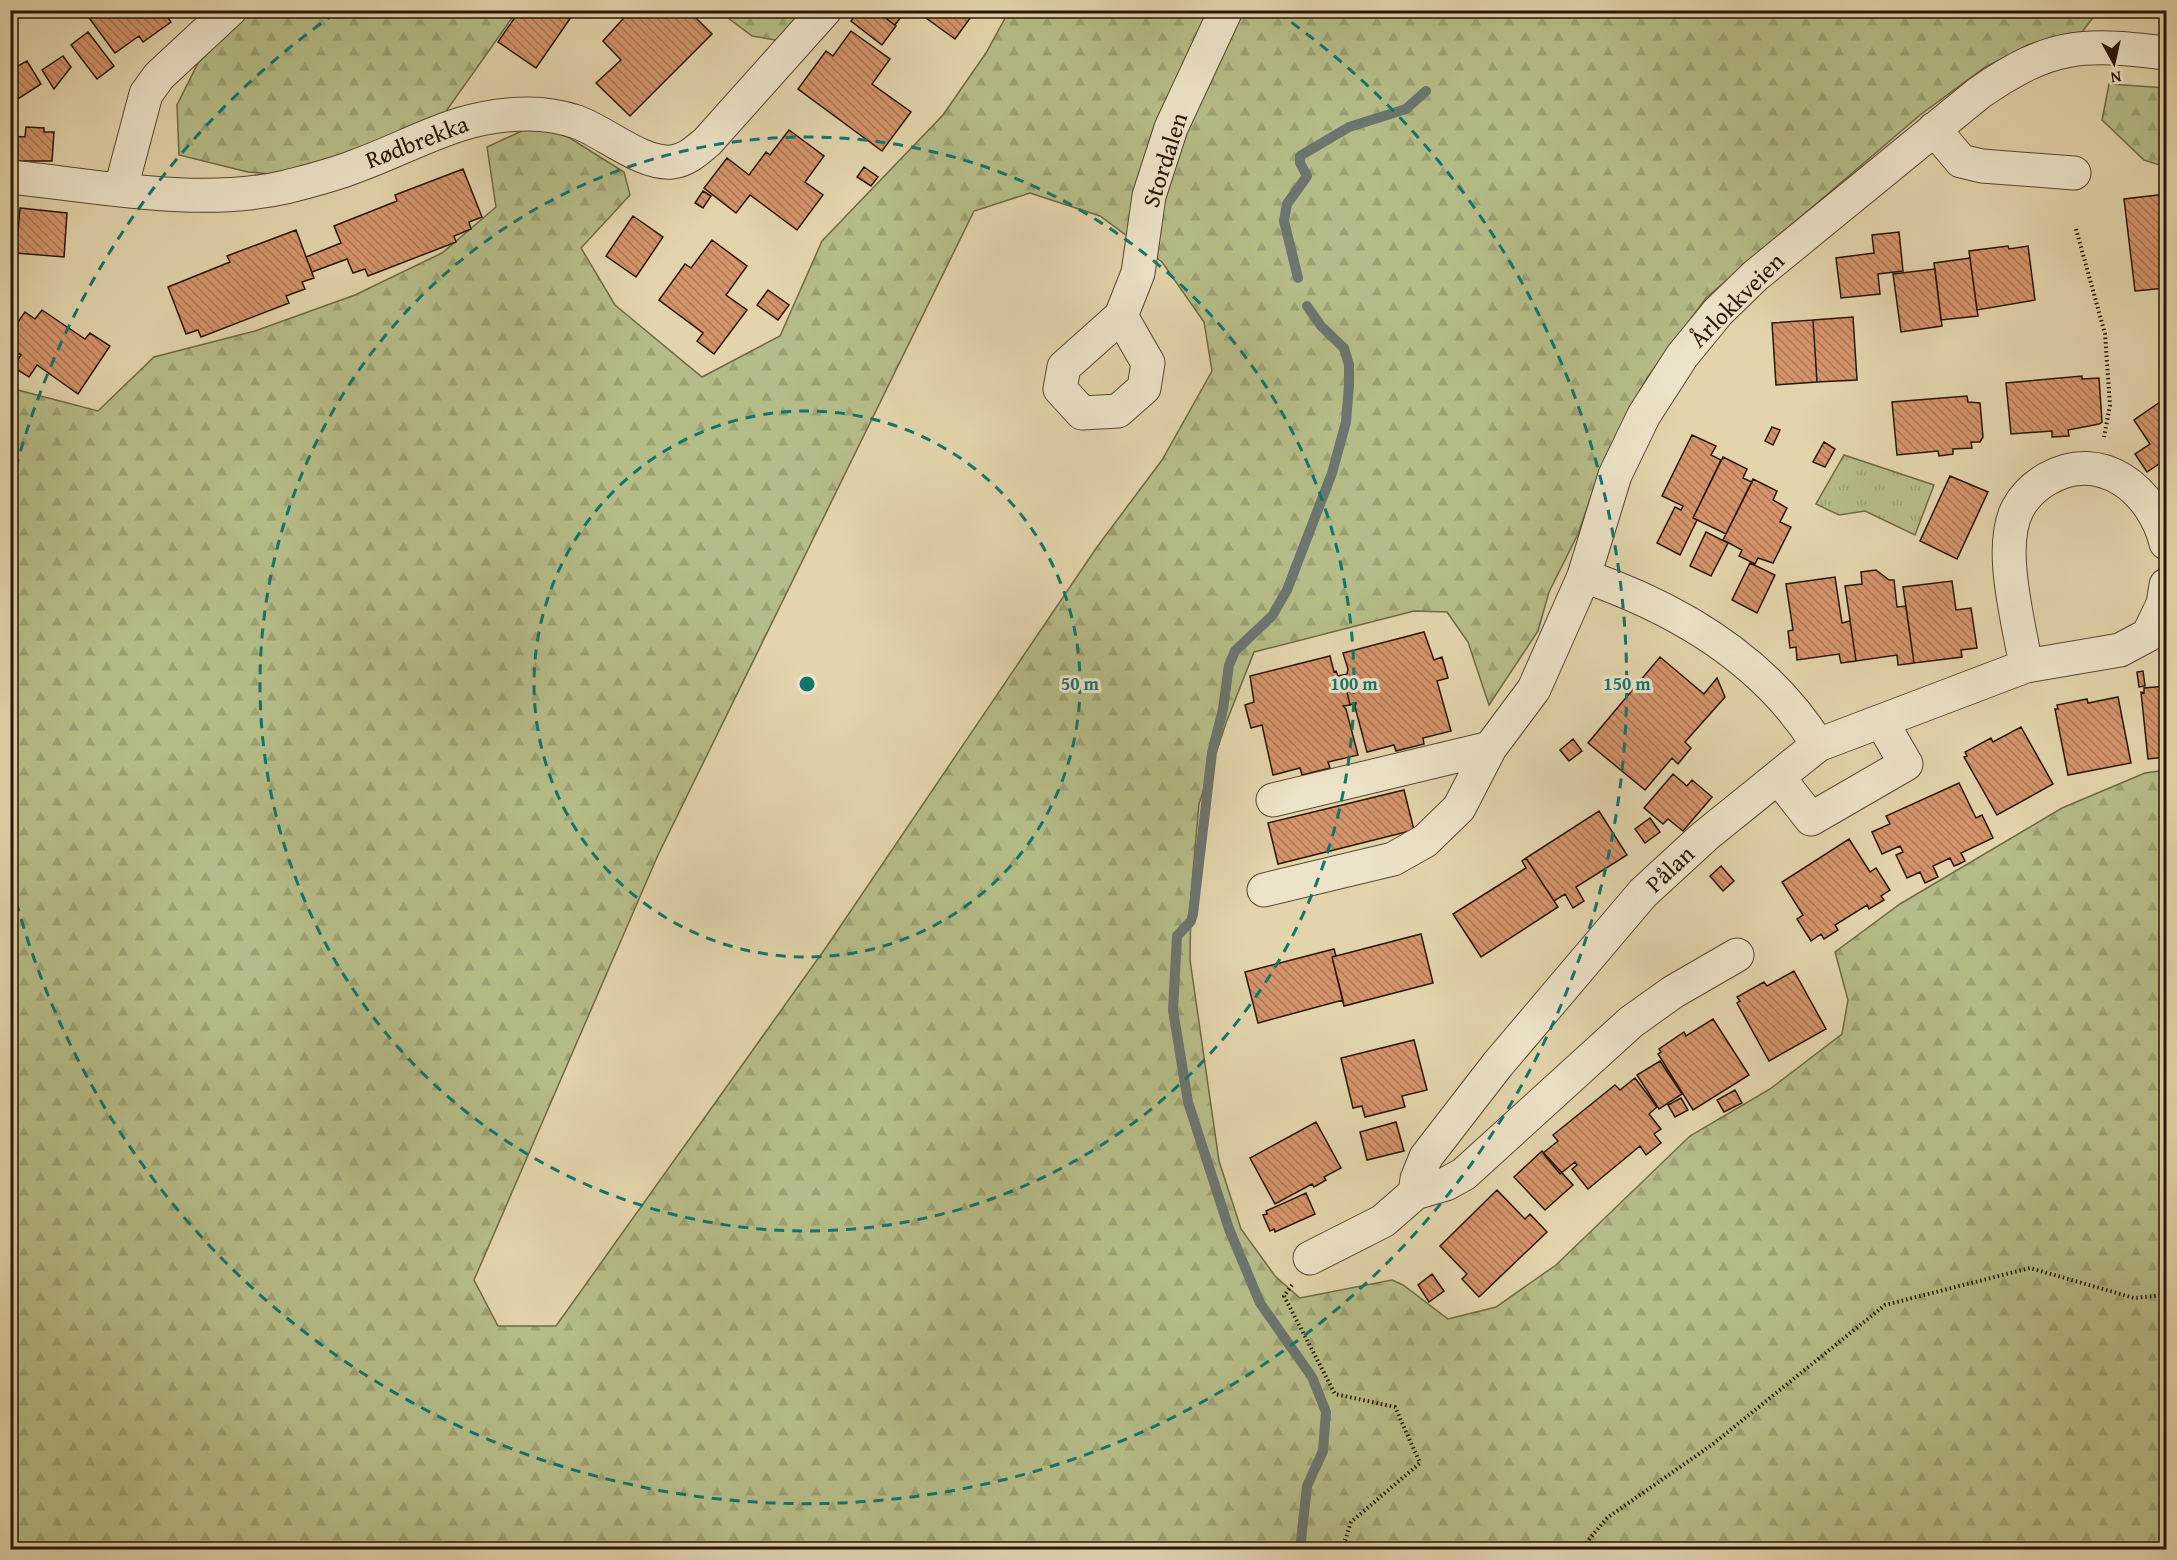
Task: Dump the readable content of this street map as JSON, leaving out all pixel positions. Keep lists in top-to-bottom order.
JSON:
{
  "streets": {
    "street": [
      "Rødbrekka",
      "Stordalen",
      "Årlokkveien",
      "Pålan"
    ]
  },
  "north": "bottom",
  "rings": ["50 m", "100 m", "150 m"]
}
